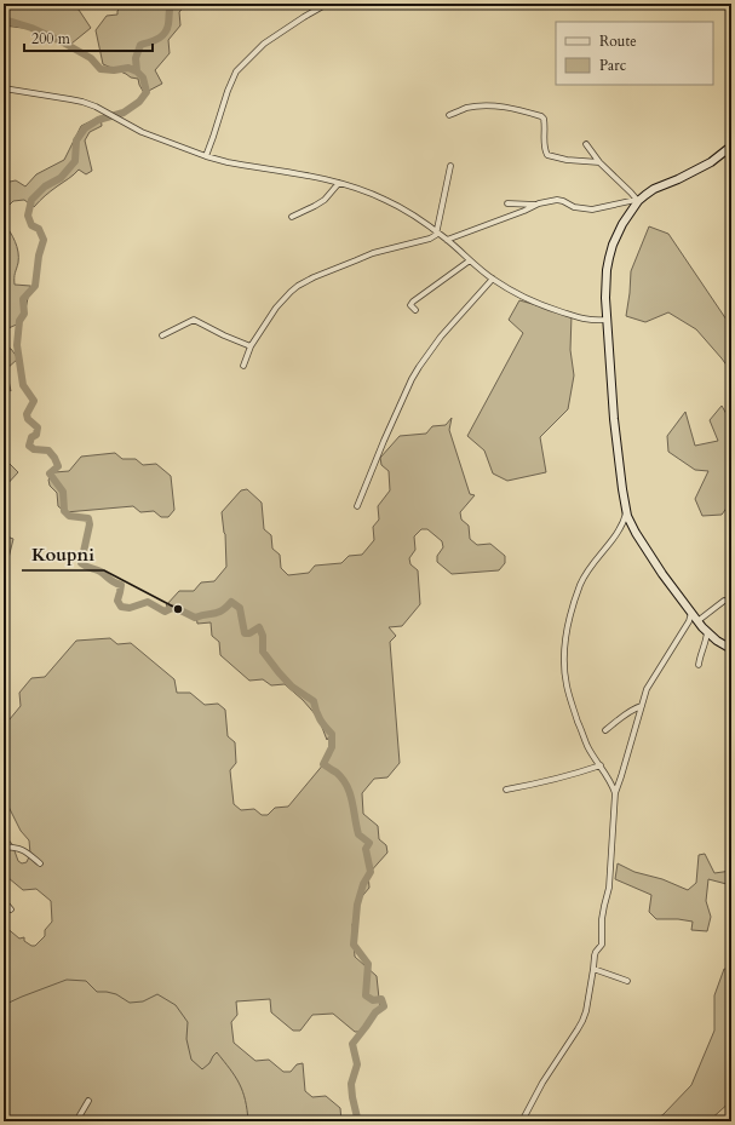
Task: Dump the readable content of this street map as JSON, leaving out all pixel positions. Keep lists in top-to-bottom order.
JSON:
{
  "places": ["Koupni"],
  "legend": ["Route", "Parc"],
  "scale_bar": "200 m"
}
